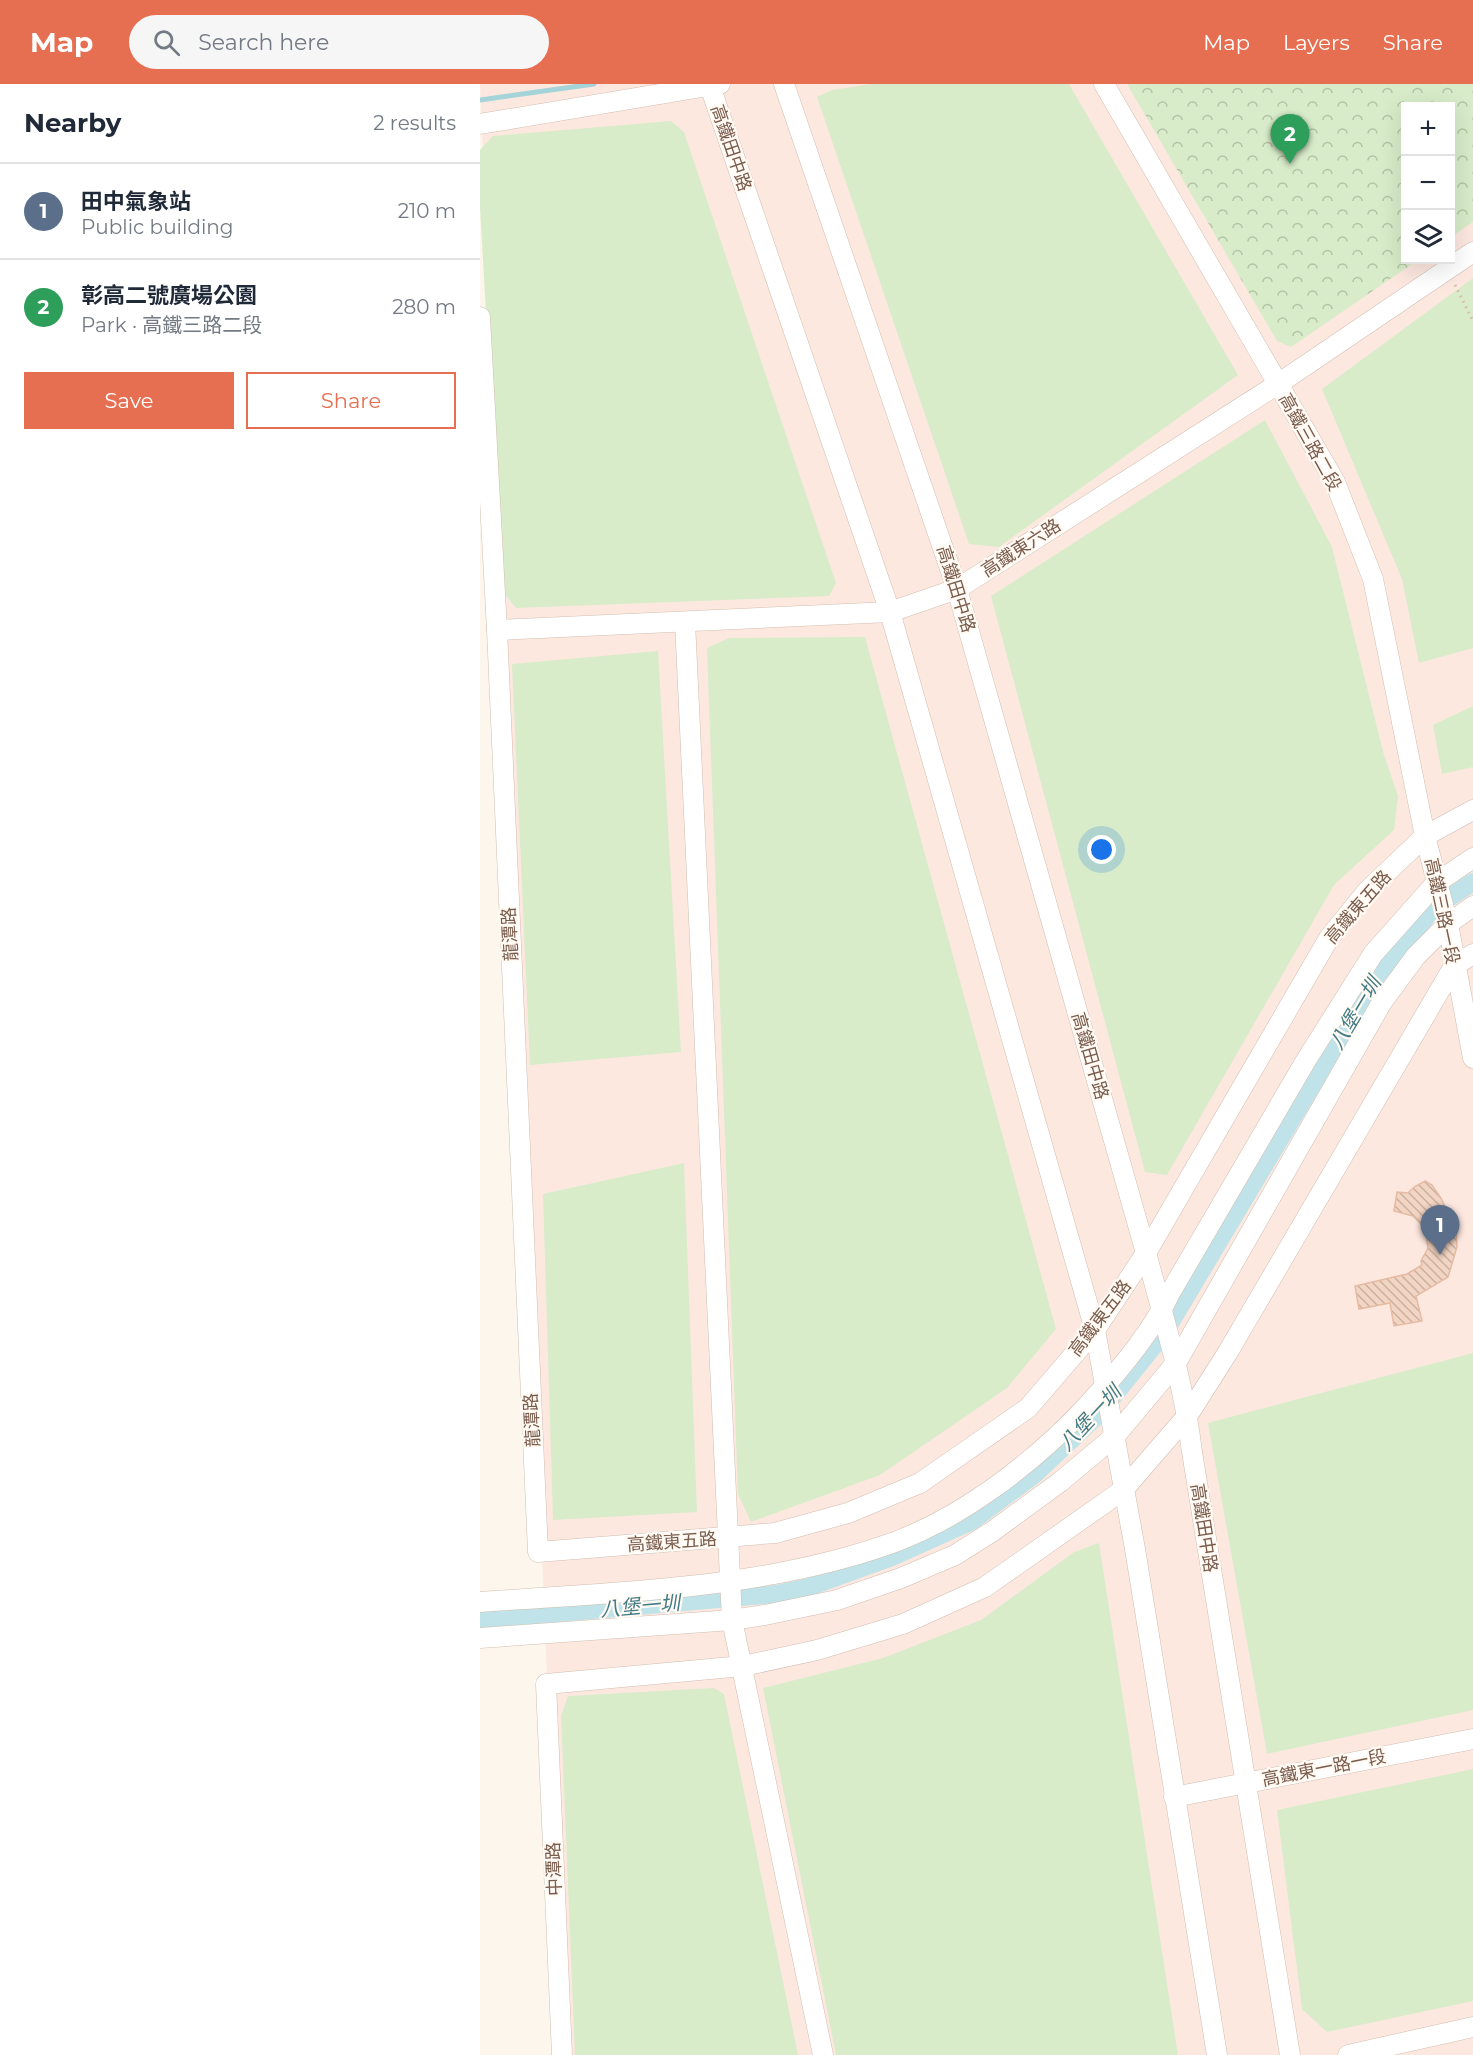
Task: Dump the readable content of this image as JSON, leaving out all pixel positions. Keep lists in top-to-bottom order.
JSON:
{
  "streets": {
    "street": [
      "高鐵田中路",
      "高鐵三路二段",
      "高鐵東六路",
      "高鐵東五路",
      "高鐵三路一段",
      "龍潭路",
      "高鐵東一路一段",
      "中潭路"
    ]
  },
  "crossings": [
    ["高鐵田中路", "高鐵東六路"],
    ["高鐵田中路", "高鐵東五路"],
    ["高鐵田中路", "高鐵東一路一段"],
    ["高鐵三路二段", "高鐵東六路"],
    ["高鐵三路二段", "高鐵東五路"],
    ["高鐵三路二段", "高鐵三路一段"],
    ["高鐵東六路", "龍潭路"],
    ["高鐵東五路", "高鐵三路一段"],
    ["高鐵東五路", "龍潭路"]
  ],
  "water": ["八堡一圳"],
  "page": {
    "header": "Map",
    "search": "Search here",
    "nav": ["Map", "Layers", "Share"],
    "heading": ["Nearby", "2 results"],
    "map_buttons": ["+", "−"],
    "pins": ["2", "1"],
    "list": [
      {
        "mark": "1",
        "name": "田中氣象站",
        "note": "Public building",
        "value": "210 m"
      },
      {
        "mark": "2",
        "name": "彰高二號廣場公園",
        "note": "Park · 高鐵三路二段",
        "value": "280 m"
      }
    ],
    "buttons": ["Save", "Share"]
  }
}
